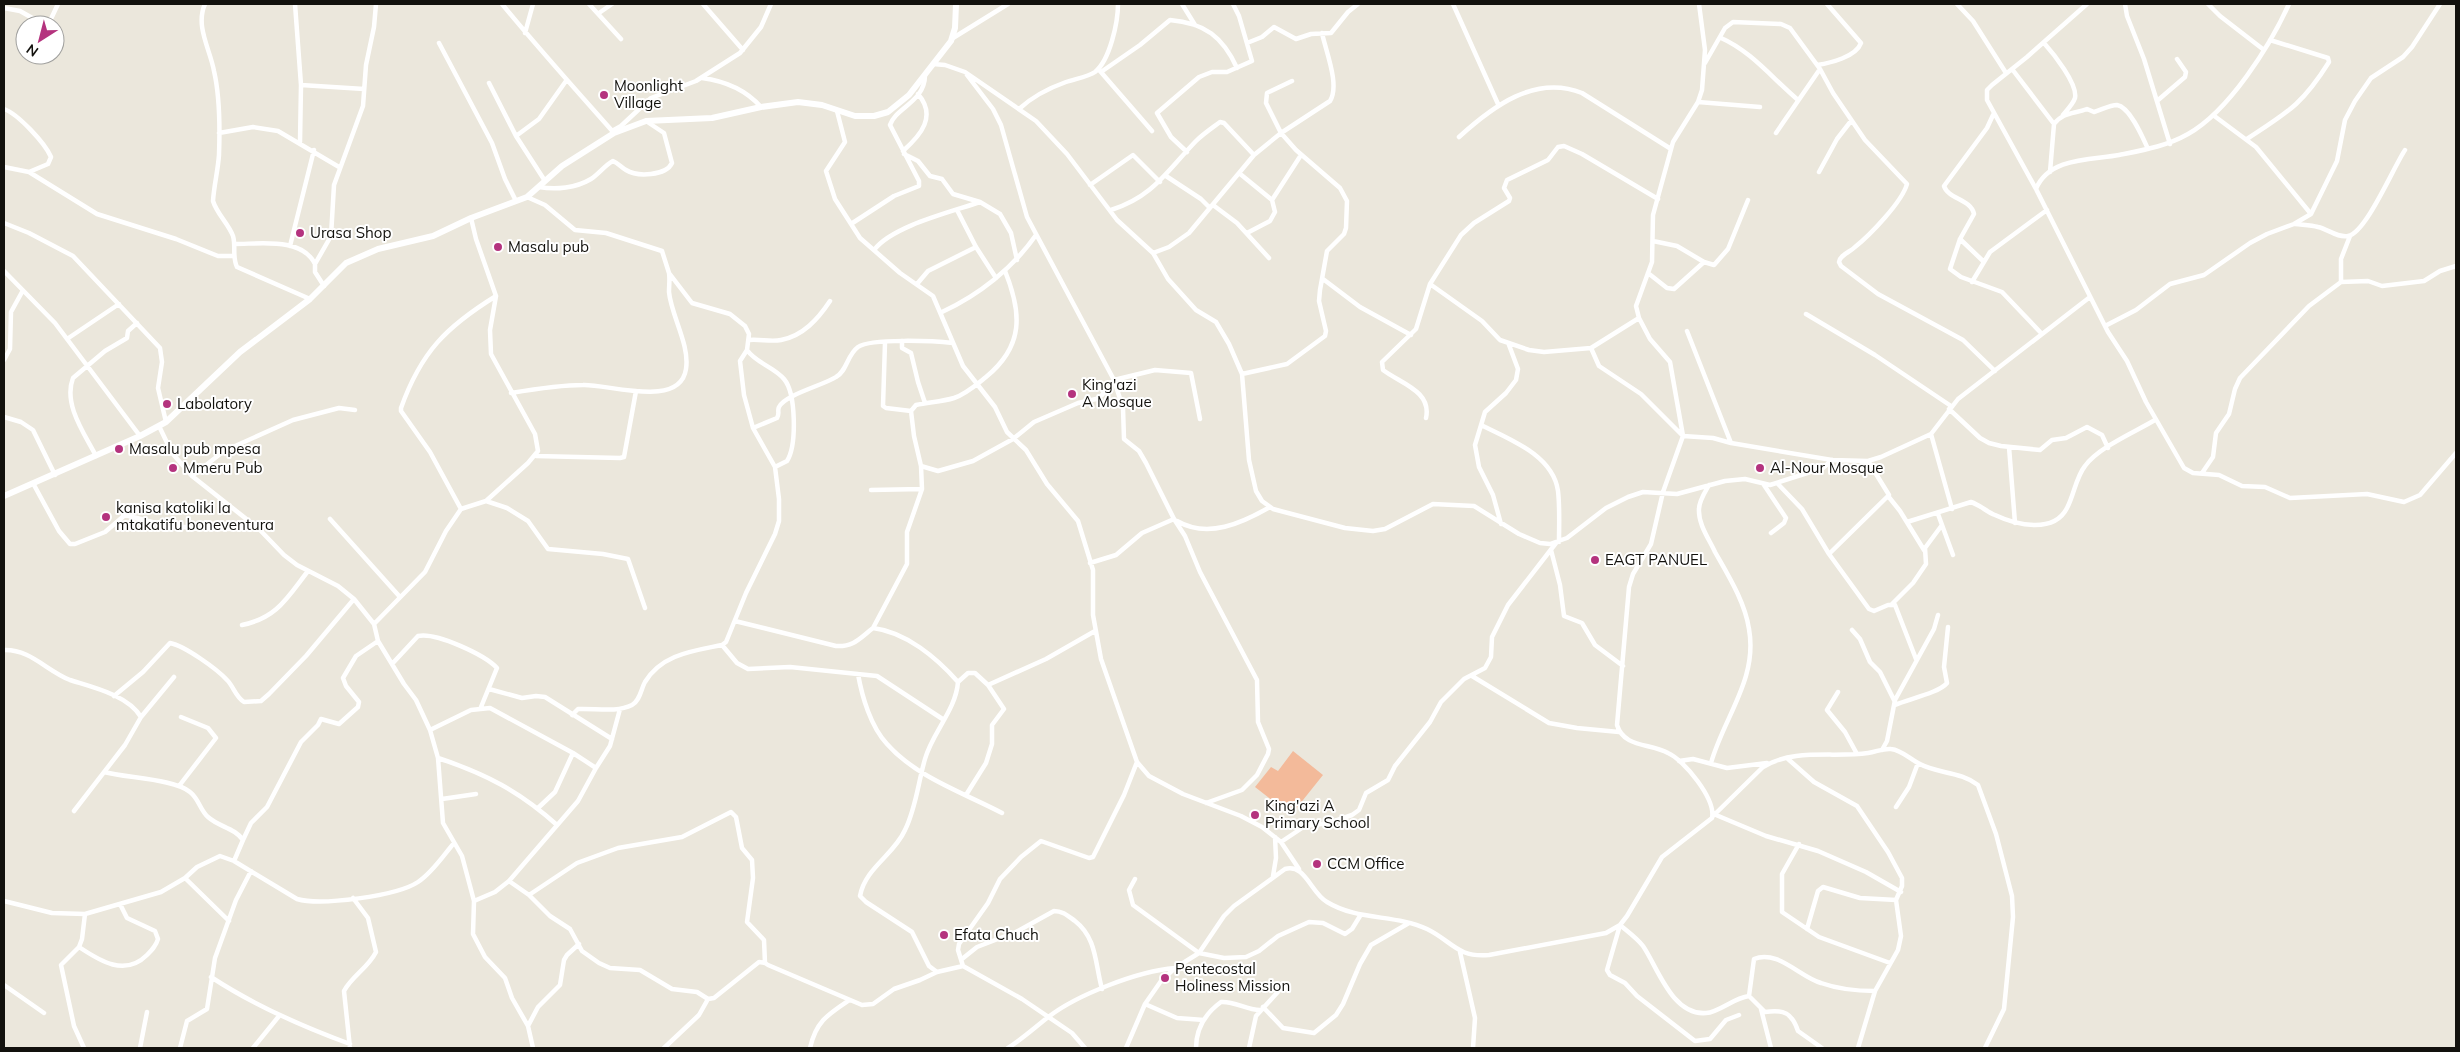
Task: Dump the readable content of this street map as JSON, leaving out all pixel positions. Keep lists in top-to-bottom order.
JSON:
{
  "places": [
    "Moonlight Village",
    "Urasa Shop",
    "Masalu pub",
    "King'azi A Mosque",
    "Labolatory",
    "Masalu pub mpesa",
    "Mmeru Pub",
    "Al-Nour Mosque",
    "kanisa katoliki la mtakatifu boneventura",
    "EAGT PANUEL",
    "King'azi A Primary School",
    "CCM Office",
    "Efata Chuch",
    "Pentecostal Holiness Mission"
  ],
  "north": "bottom left"
}
